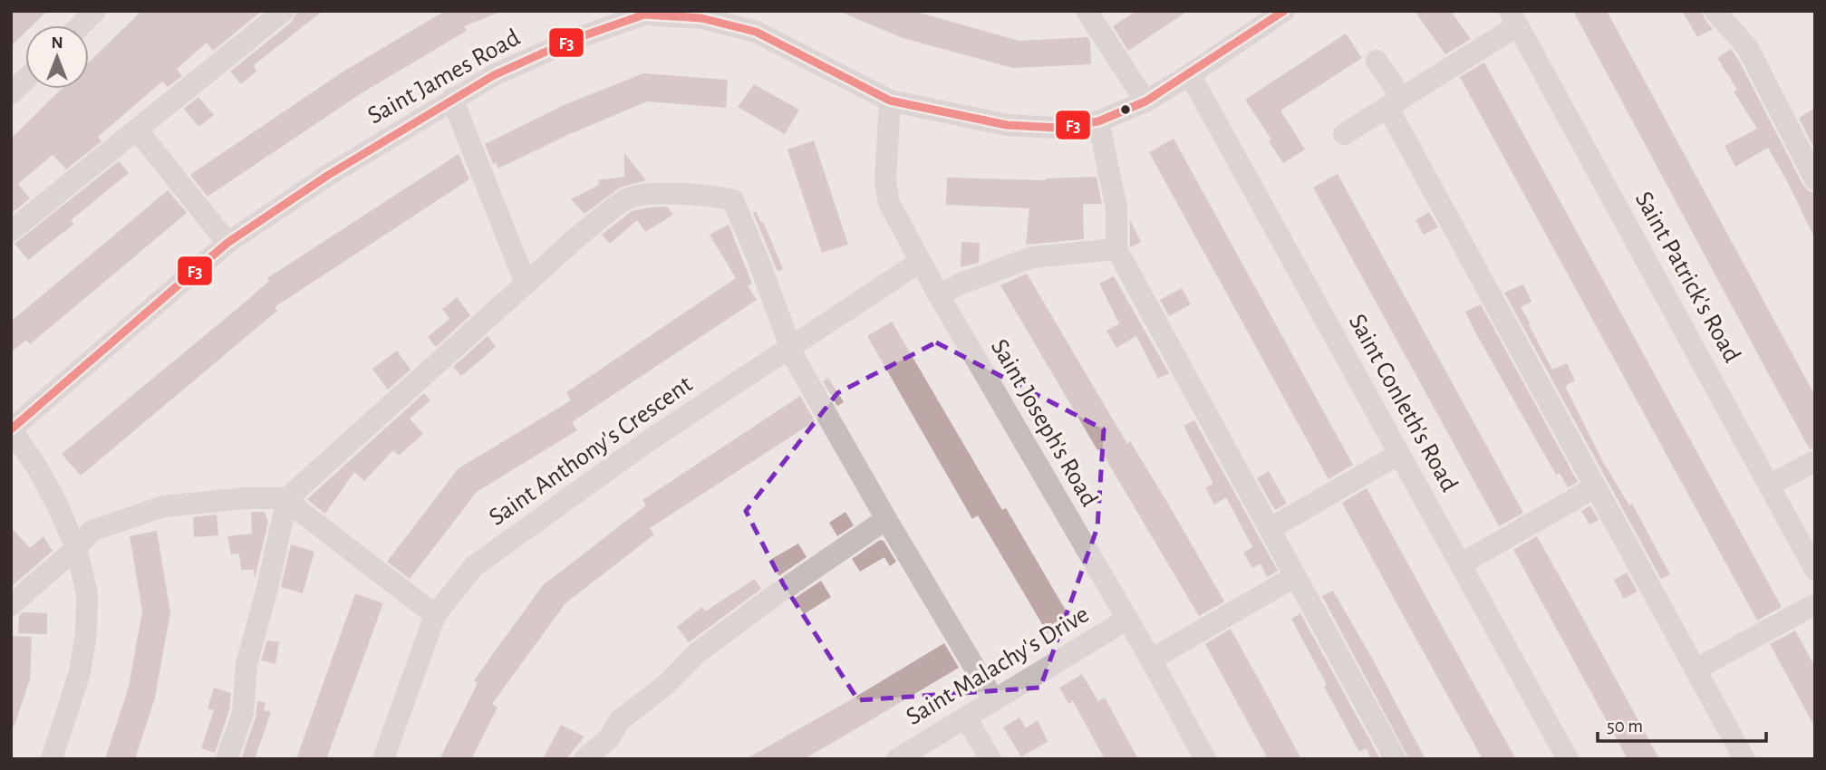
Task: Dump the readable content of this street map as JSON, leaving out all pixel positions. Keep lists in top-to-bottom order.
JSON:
{
  "streets": {
    "street": [
      "Saint James Road",
      "Saint Patrick's Road",
      "Saint Conleth's Road",
      "Saint Joseph's Road",
      "Saint Anthony's Crescent",
      "Saint Malachy's Drive"
    ]
  },
  "crossings": [
    ["Saint James Road", "Saint Conleth's Road"],
    ["Saint James Road", "Saint Joseph's Road"],
    ["Saint Joseph's Road", "Saint Anthony's Crescent"],
    ["Saint Joseph's Road", "Saint Malachy's Drive"]
  ],
  "lines": ["transit line F3"],
  "scale_bar": "50 m",
  "north": "top"
}
